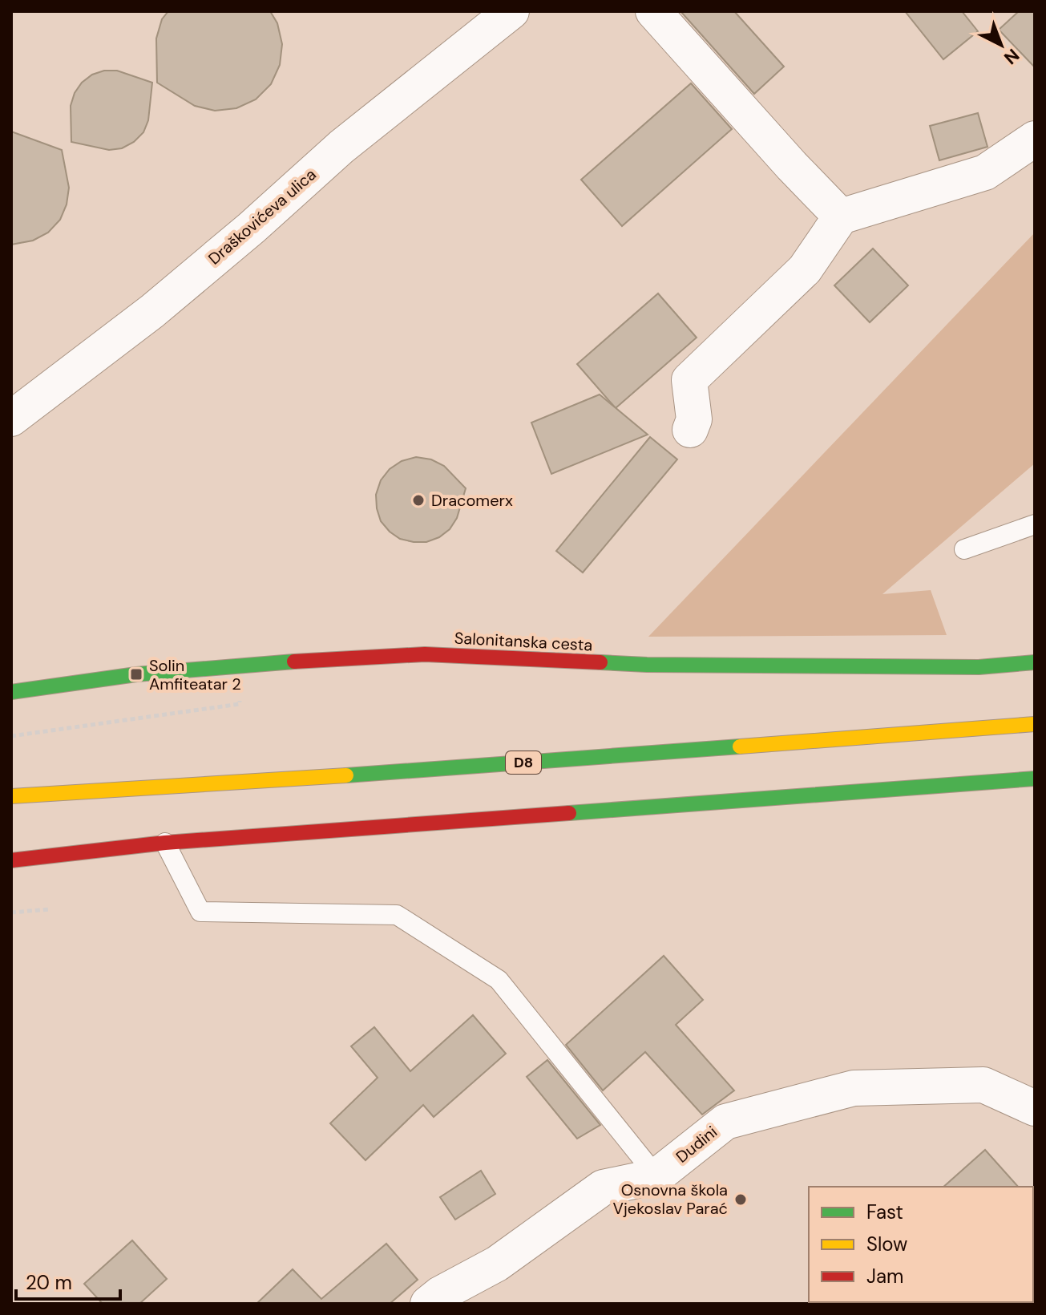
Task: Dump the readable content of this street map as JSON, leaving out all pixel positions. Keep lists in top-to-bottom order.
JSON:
{
  "streets": {
    "main road": ["Salonitanska cesta", "D8"],
    "street": ["Draškovićeva ulica", "Dudini"]
  },
  "places": {
    "other": ["Dracomerx", "Osnovna škola Vjekoslav Parać"],
    "transit": ["Solin Amfiteatar 2"]
  },
  "legend": ["Fast", "Slow", "Jam"],
  "scale_bar": "20 m",
  "north": "bottom right"
}
